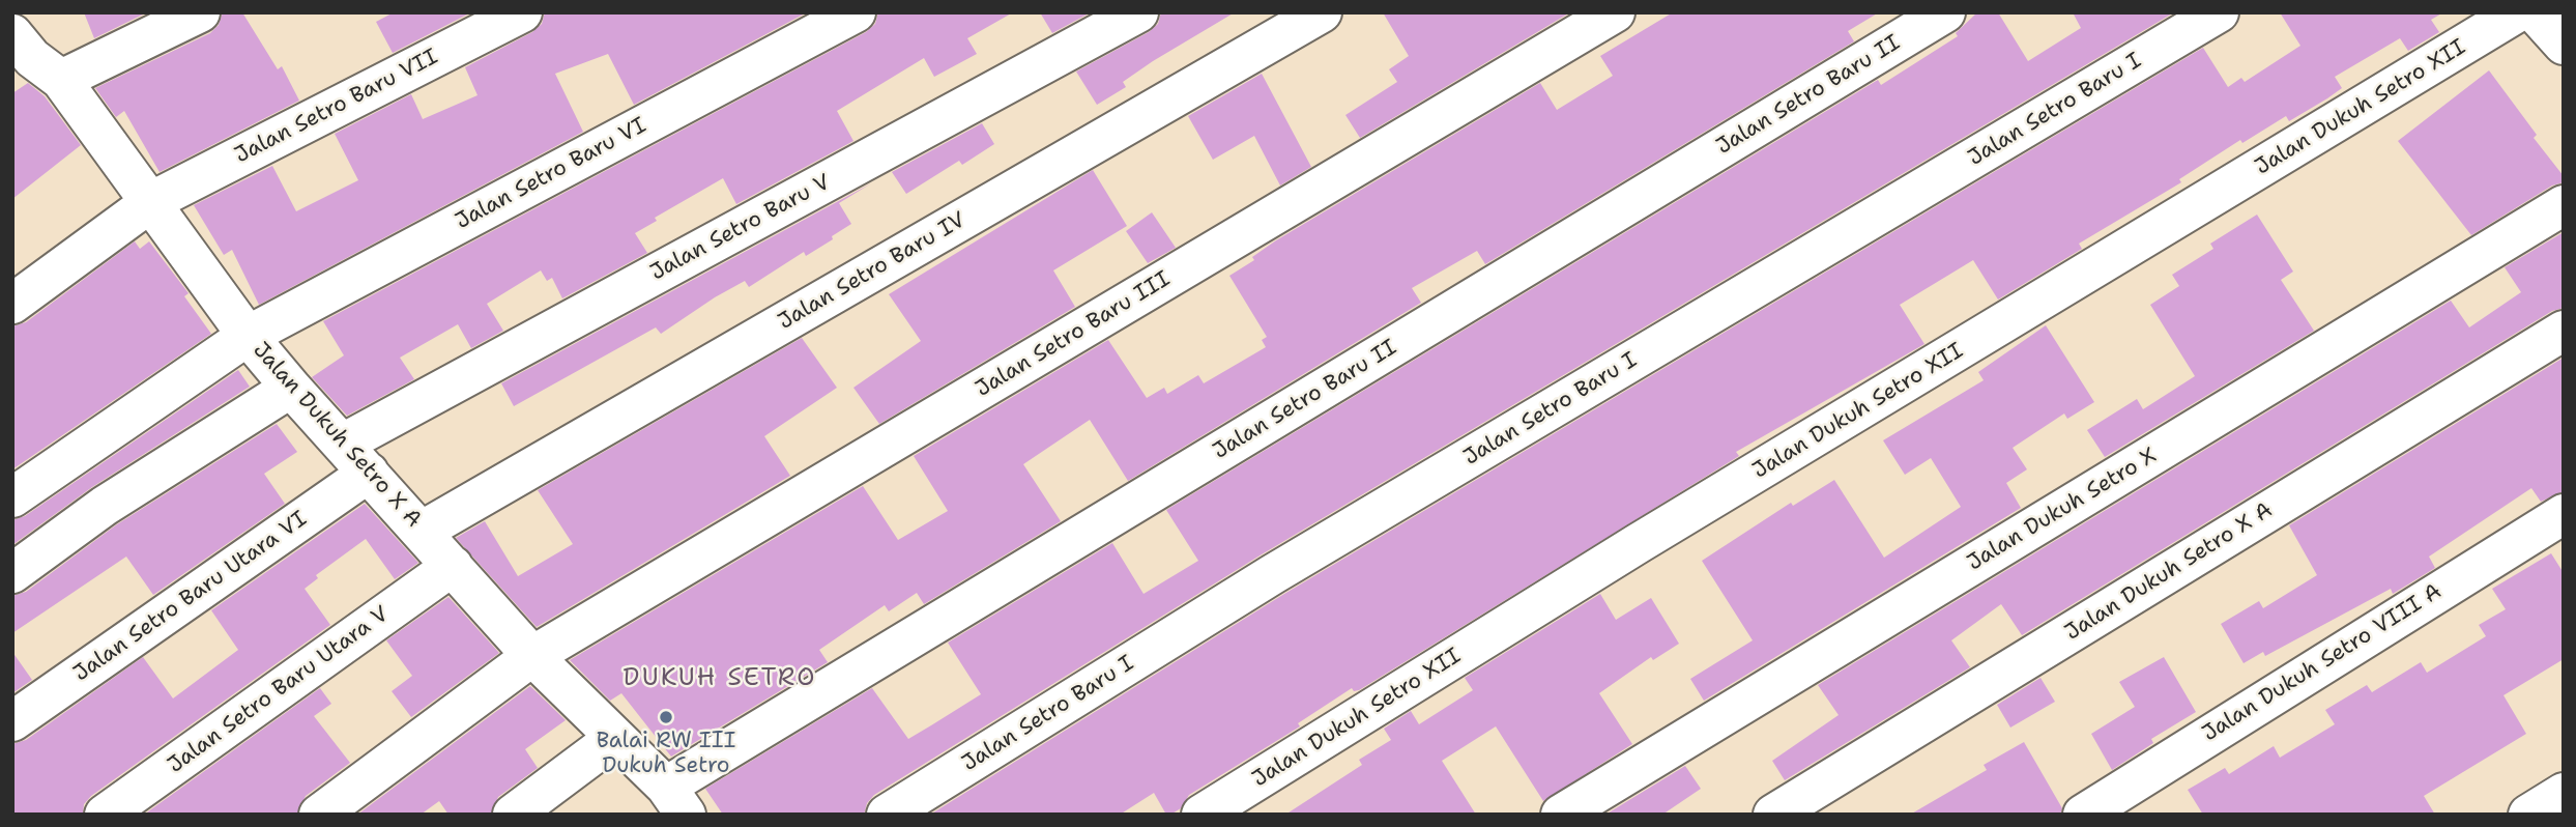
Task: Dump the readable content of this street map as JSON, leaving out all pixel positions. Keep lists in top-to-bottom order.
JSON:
{
  "streets": {
    "street": [
      "Jalan Setro Baru II",
      "Jalan Setro Baru VII",
      "Jalan Dukuh Setro XII",
      "Jalan Setro Baru I",
      "Jalan Setro Baru VI",
      "Jalan Setro Baru V",
      "Jalan Setro Baru IV",
      "Jalan Setro Baru III",
      "Jalan Dukuh Setro X A",
      "Jalan Dukuh Setro X",
      "Jalan Setro Baru Utara VI",
      "Jalan Dukuh Setro VIII A",
      "Jalan Setro Baru Utara V"
    ]
  },
  "crossings": [
    ["Jalan Setro Baru II", "Jalan Dukuh Setro X A"],
    ["Jalan Setro Baru VII", "Jalan Dukuh Setro X A"],
    ["Jalan Setro Baru VI", "Jalan Dukuh Setro X A"],
    ["Jalan Setro Baru V", "Jalan Dukuh Setro X A"],
    ["Jalan Setro Baru IV", "Jalan Dukuh Setro X A"],
    ["Jalan Setro Baru III", "Jalan Dukuh Setro X A"],
    ["Jalan Dukuh Setro X A", "Jalan Setro Baru Utara VI"],
    ["Jalan Dukuh Setro X A", "Jalan Setro Baru Utara V"]
  ],
  "districts": ["DUKUH SETRO"],
  "places": ["Balai RW III Dukuh Setro"]
}
